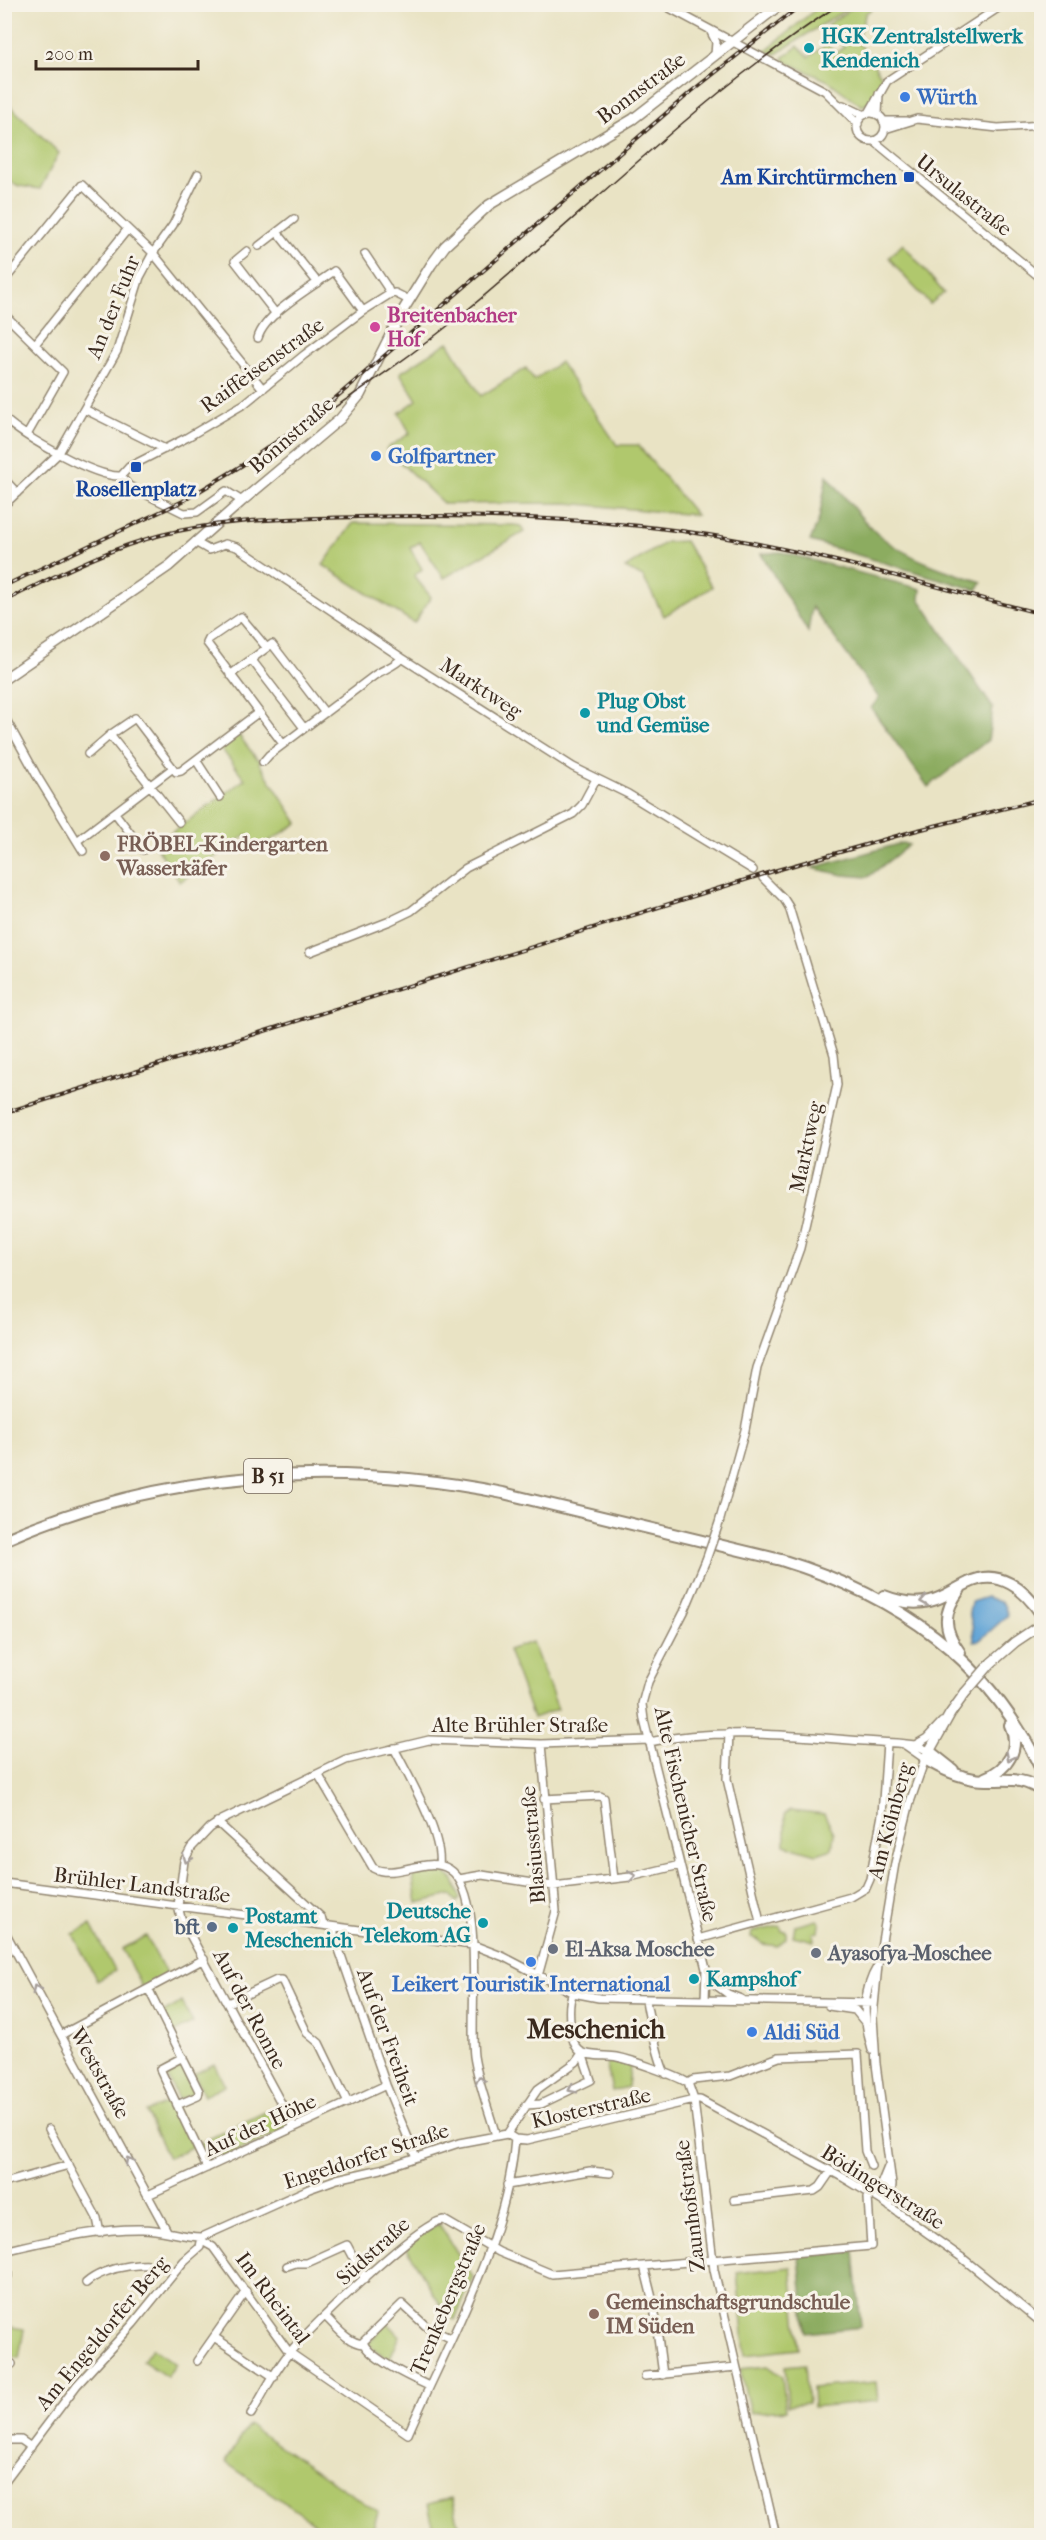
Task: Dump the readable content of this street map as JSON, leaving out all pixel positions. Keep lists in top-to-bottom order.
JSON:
{
  "streets": {
    "highway": ["B 51"],
    "main road": ["Bonnstraße", "Am Kölnberg"],
    "street": [
      "Ursulastraße",
      "An der Fuhr",
      "Raiffeisenstraße",
      "Marktweg",
      "Alte Brühler Straße",
      "Alte Fischenicher Straße",
      "Blasiusstraße",
      "Brühler Landstraße",
      "Auf der Ronne",
      "Auf der Freiheit",
      "Weststraße",
      "Klosterstraße",
      "Auf der Höhe",
      "Engeldorfer Straße",
      "Bödingerstraße",
      "Zaunhofstraße",
      "Südstraße",
      "Im Rheintal",
      "Trenkebergstraße",
      "Am Engeldorfer Berg"
    ]
  },
  "crossings": [
    ["Bonnstraße", "Ursulastraße"],
    ["Bonnstraße", "Marktweg"],
    ["Marktweg", "Alte Fischenicher Straße"],
    ["Alte Brühler Straße", "Alte Fischenicher Straße"],
    ["Alte Brühler Straße", "Am Kölnberg"],
    ["Alte Brühler Straße", "Blasiusstraße"],
    ["Alte Brühler Straße", "Brühler Landstraße"],
    ["Alte Brühler Straße", "Auf der Ronne"],
    ["Am Kölnberg", "Brühler Landstraße"],
    ["Am Kölnberg", "Bödingerstraße"],
    ["Blasiusstraße", "Brühler Landstraße"],
    ["Brühler Landstraße", "Auf der Ronne"],
    ["Brühler Landstraße", "Auf der Freiheit"],
    ["Auf der Ronne", "Auf der Höhe"],
    ["Auf der Freiheit", "Auf der Höhe"],
    ["Auf der Freiheit", "Engeldorfer Straße"],
    ["Weststraße", "Auf der Höhe"],
    ["Klosterstraße", "Engeldorfer Straße"],
    ["Klosterstraße", "Bödingerstraße"],
    ["Klosterstraße", "Zaunhofstraße"],
    ["Klosterstraße", "Trenkebergstraße"],
    ["Engeldorfer Straße", "Im Rheintal"],
    ["Engeldorfer Straße", "Am Engeldorfer Berg"],
    ["Bödingerstraße", "Zaunhofstraße"],
    ["Südstraße", "Im Rheintal"],
    ["Südstraße", "Trenkebergstraße"],
    ["Im Rheintal", "Trenkebergstraße"],
    ["Im Rheintal", "Am Engeldorfer Berg"]
  ],
  "districts": ["Meschenich"],
  "places": {
    "other": [
      "HGK Zentralstellwerk Kendenich",
      "Würth",
      "Breitenbacher Hof",
      "Golfpartner",
      "Plug Obst und Gemüse",
      "FRÖBEL-Kindergarten Wasserkäfer",
      "Deutsche Telekom AG",
      "bft",
      "Postamt Meschenich",
      "El-Aksa Moschee",
      "Ayasofya-Moschee",
      "Leikert Touristik International",
      "Kampshof",
      "Aldi Süd",
      "Gemeinschaftsgrundschule IM Süden"
    ],
    "transit": ["Am Kirchtürmchen", "Rosellenplatz"]
  },
  "scale_bar": "200 m"
}
